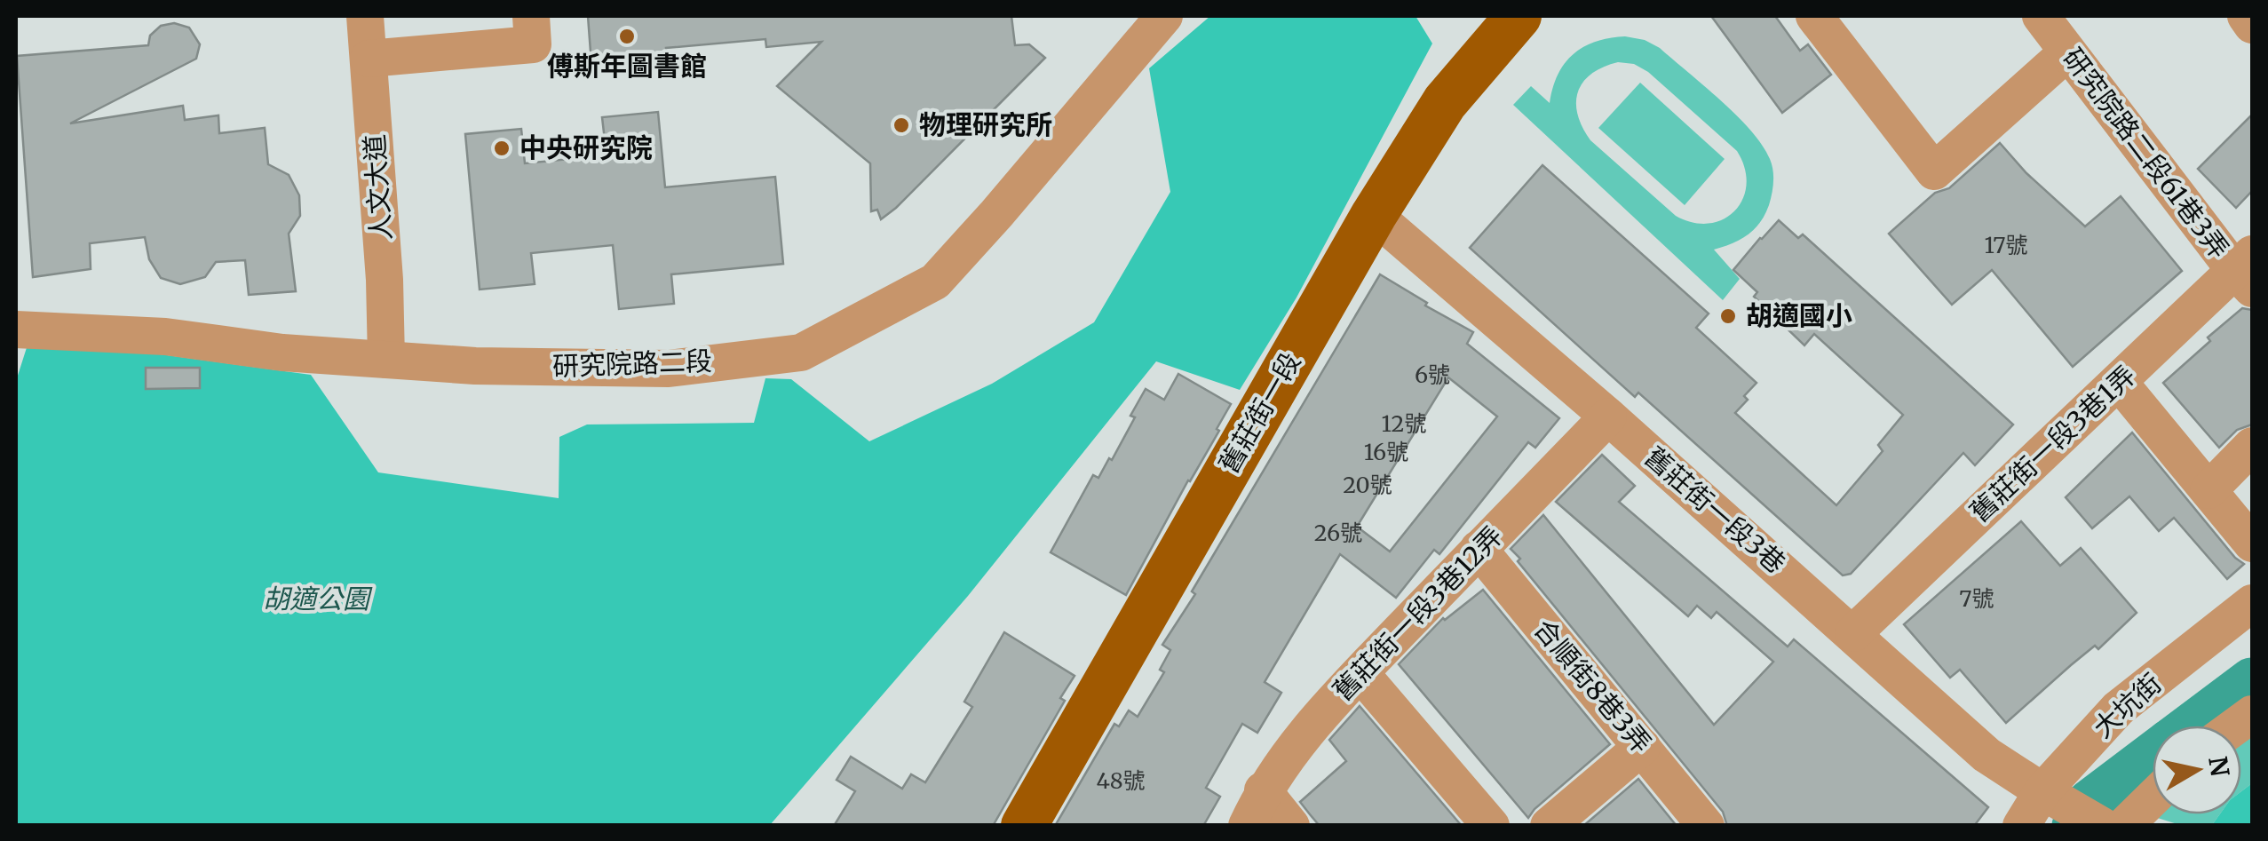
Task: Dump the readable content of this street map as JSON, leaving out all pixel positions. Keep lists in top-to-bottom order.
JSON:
{
  "streets": {
    "main road": ["舊莊街一段"],
    "street": [
      "研究院路二段61巷3弄",
      "人文大道",
      "研究院路二段",
      "舊莊街一段3巷1弄",
      "舊莊街一段3巷",
      "舊莊街一段3巷12弄",
      "合順街8巷3弄",
      "大坑街"
    ]
  },
  "crossings": [
    ["研究院路二段61巷3弄", "舊莊街一段3巷1弄"],
    ["人文大道", "研究院路二段"],
    ["舊莊街一段", "舊莊街一段3巷"],
    ["舊莊街一段3巷1弄", "舊莊街一段3巷"],
    ["舊莊街一段3巷", "舊莊街一段3巷12弄"],
    ["舊莊街一段3巷", "大坑街"],
    ["舊莊街一段3巷12弄", "合順街8巷3弄"]
  ],
  "parks": ["胡適公園"],
  "places": [
    "傅斯年圖書館",
    "物理研究所",
    "中央研究院",
    "胡適國小"
  ],
  "house_numbers": [
    "17號",
    "6號",
    "12號",
    "16號",
    "20號",
    "26號",
    "7號",
    "48號"
  ],
  "north": "right"
}
